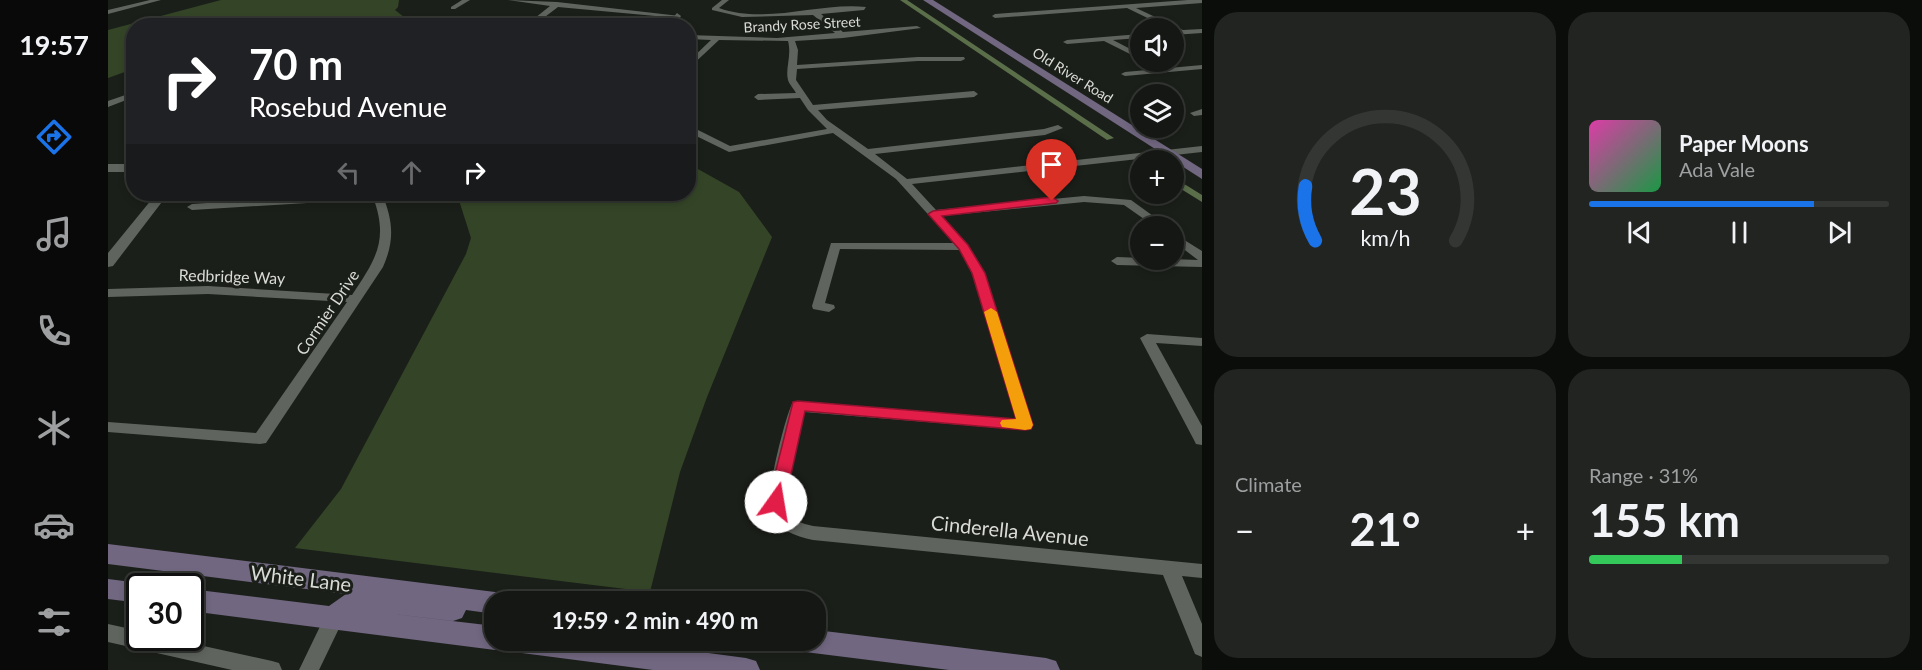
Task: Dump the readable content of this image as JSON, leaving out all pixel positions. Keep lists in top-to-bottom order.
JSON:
{
  "streets": {
    "main road": ["Old River Road", "White Lane"],
    "street": [
      "Brandy Rose Street",
      "Redbridge Way",
      "Cormier Drive",
      "Cinderella Avenue"
    ]
  },
  "crossings": [
    ["Redbridge Way", "Cormier Drive"]
  ],
  "page": {
    "tabs": "19:57",
    "map_buttons": ["+", "−"],
    "turn": ["70 m", "Rosebud Avenue"],
    "song": ["Paper Moons", "Ada Vale"],
    "tile": [
      "Climate",
      ["Range · 31%", "155 km"]
    ],
    "heat": ["−", "21°", "+"],
    "limit": "30",
    "trip": "19:59 · 2 min · 490 m",
    "gauge": ["23", "km/h"]
  }
}
